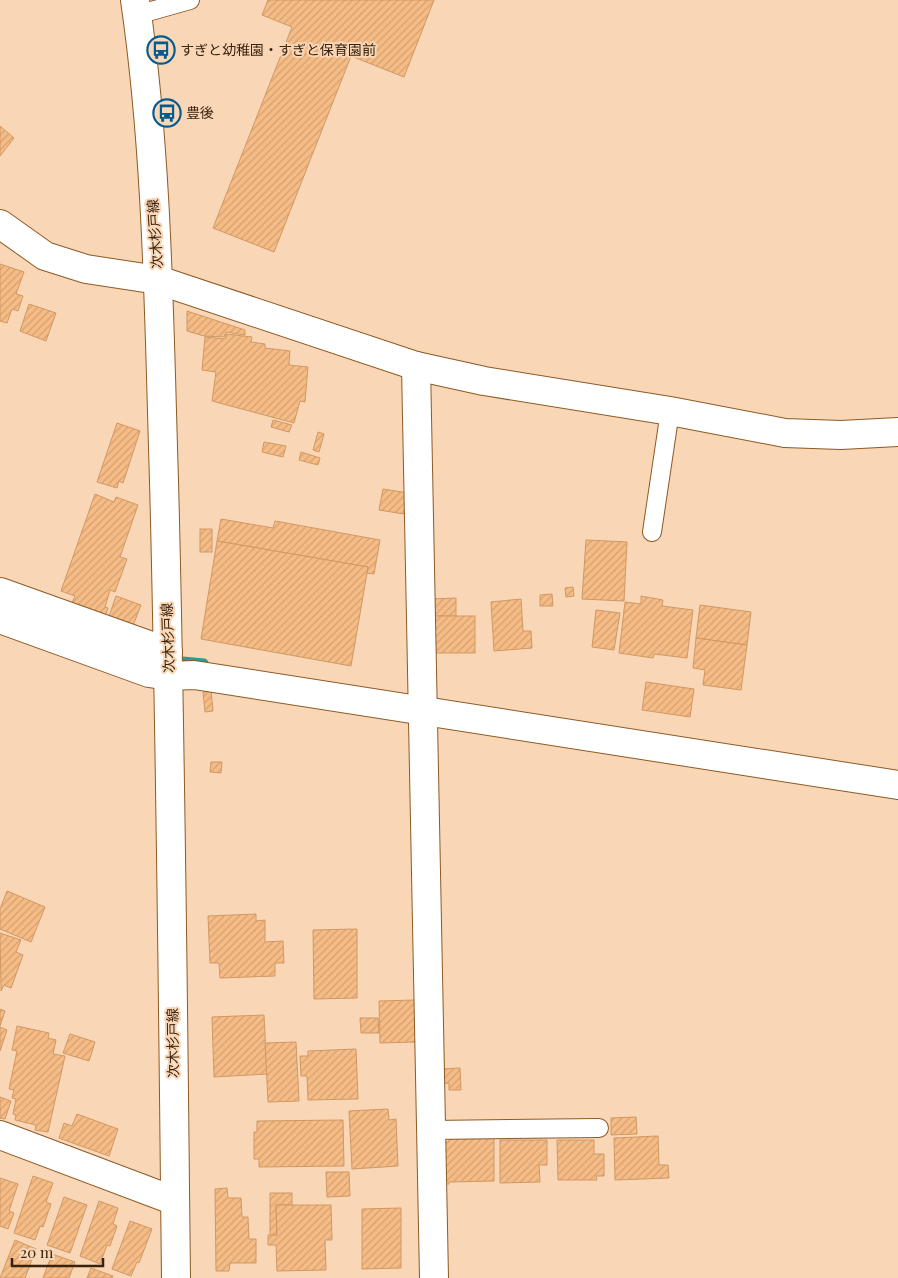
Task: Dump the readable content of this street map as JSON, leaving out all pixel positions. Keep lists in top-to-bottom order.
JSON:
{
  "streets": {
    "street": ["次木杉戸線"]
  },
  "places": {
    "bus stop": ["すぎと幼稚園・すぎと保育園前", "豊後"]
  },
  "scale_bar": "20 m"
}
